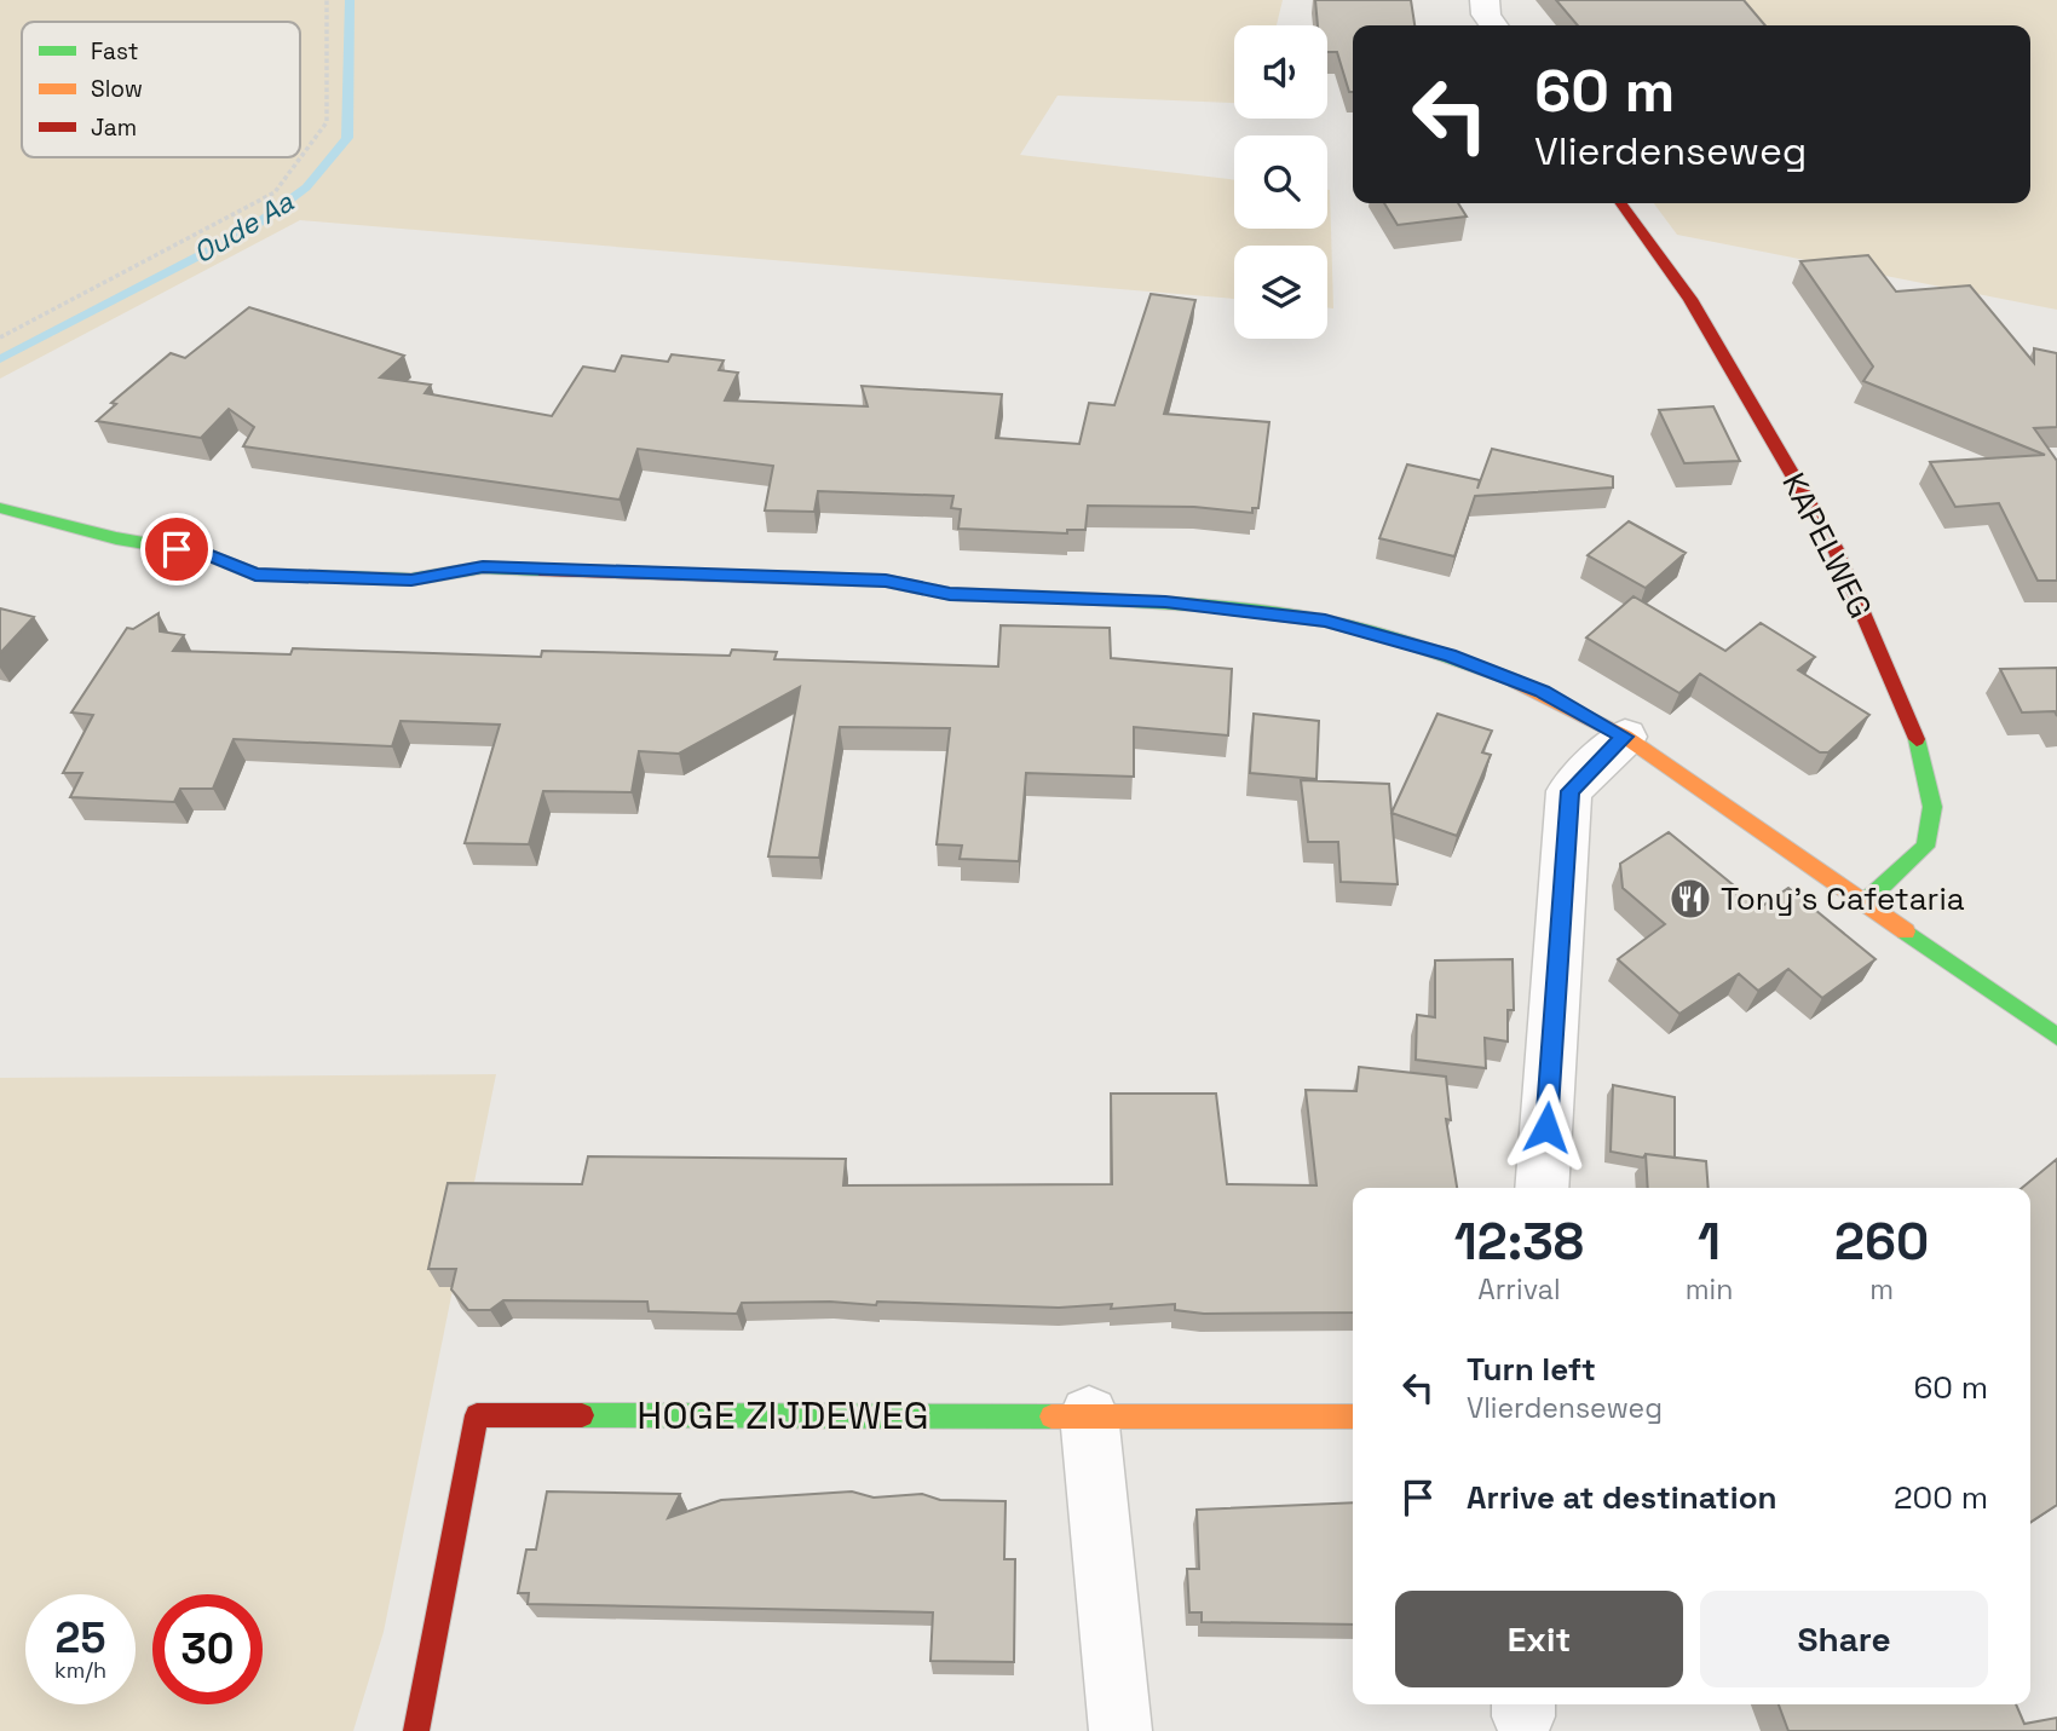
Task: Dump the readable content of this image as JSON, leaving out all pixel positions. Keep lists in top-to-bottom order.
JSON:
{
  "streets": {
    "street": ["KAPELWEG", "HOGE ZIJDEWEG"]
  },
  "water": ["Oude Aa"],
  "places": {
    "restaurant": ["Tony's Cafetaria"]
  },
  "legend": ["Fast", "Slow", "Jam"],
  "page": {
    "turn": ["60 m", "Vlierdenseweg"],
    "eta": [
      "12:38",
      "Arrival",
      "1",
      "min",
      "260",
      "m"
    ],
    "list": [
      {
        "name": "Turn left",
        "note": "Vlierdenseweg",
        "value": "60 m"
      },
      {
        "name": "Arrive at destination",
        "value": "200 m"
      }
    ],
    "buttons": ["Exit", "Share"],
    "speed": "25 km/h",
    "limit": "30"
  }
}
